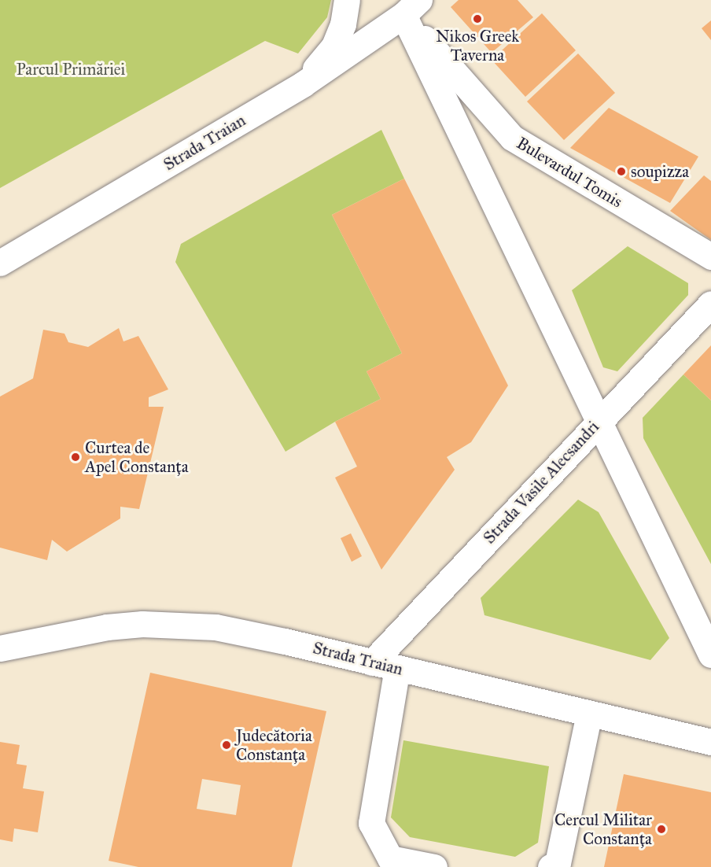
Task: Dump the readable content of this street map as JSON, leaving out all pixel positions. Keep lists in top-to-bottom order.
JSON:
{
  "streets": {
    "street": ["Strada Traian", "Bulevardul Tomis", "Strada Vasile Alecsandri"]
  },
  "crossings": [
    ["Strada Traian", "Bulevardul Tomis"],
    ["Strada Traian", "Strada Vasile Alecsandri"]
  ],
  "parks": ["Parcul Primăriei"],
  "places": [
    "Nikos Greek Taverna",
    "soupizza",
    "Curtea de Apel Constanța",
    "Judecătoria Constanța",
    "Cercul Militar Constanța"
  ]
}
